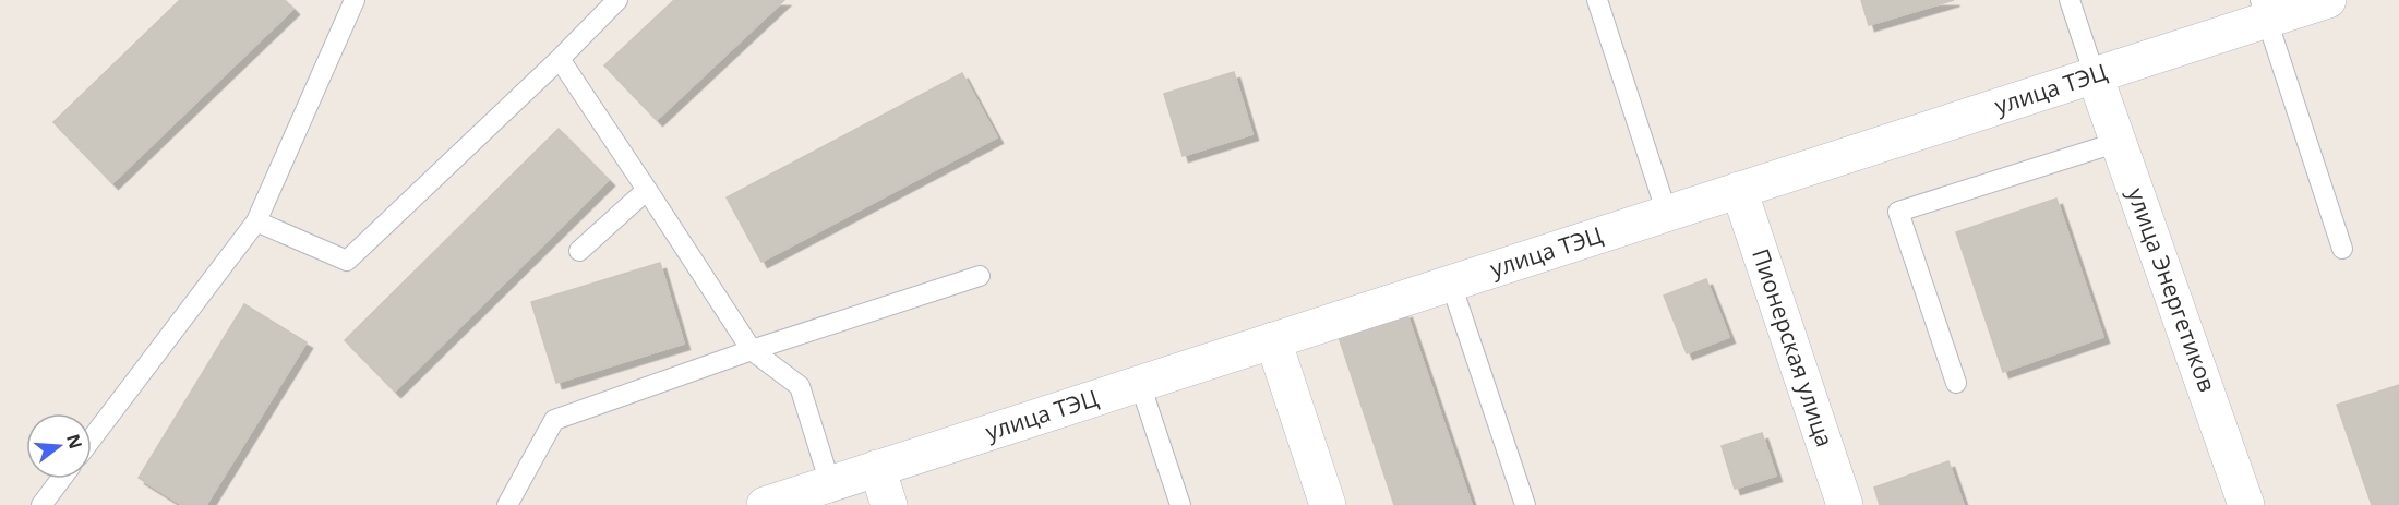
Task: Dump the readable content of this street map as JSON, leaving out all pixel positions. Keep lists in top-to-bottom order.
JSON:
{
  "streets": {
    "street": ["улица ТЭЦ", "улица Энергетиков", "Пионерская улица"]
  },
  "crossings": [
    ["улица ТЭЦ", "улица Энергетиков"],
    ["улица ТЭЦ", "Пионерская улица"]
  ],
  "north": "right"
}
